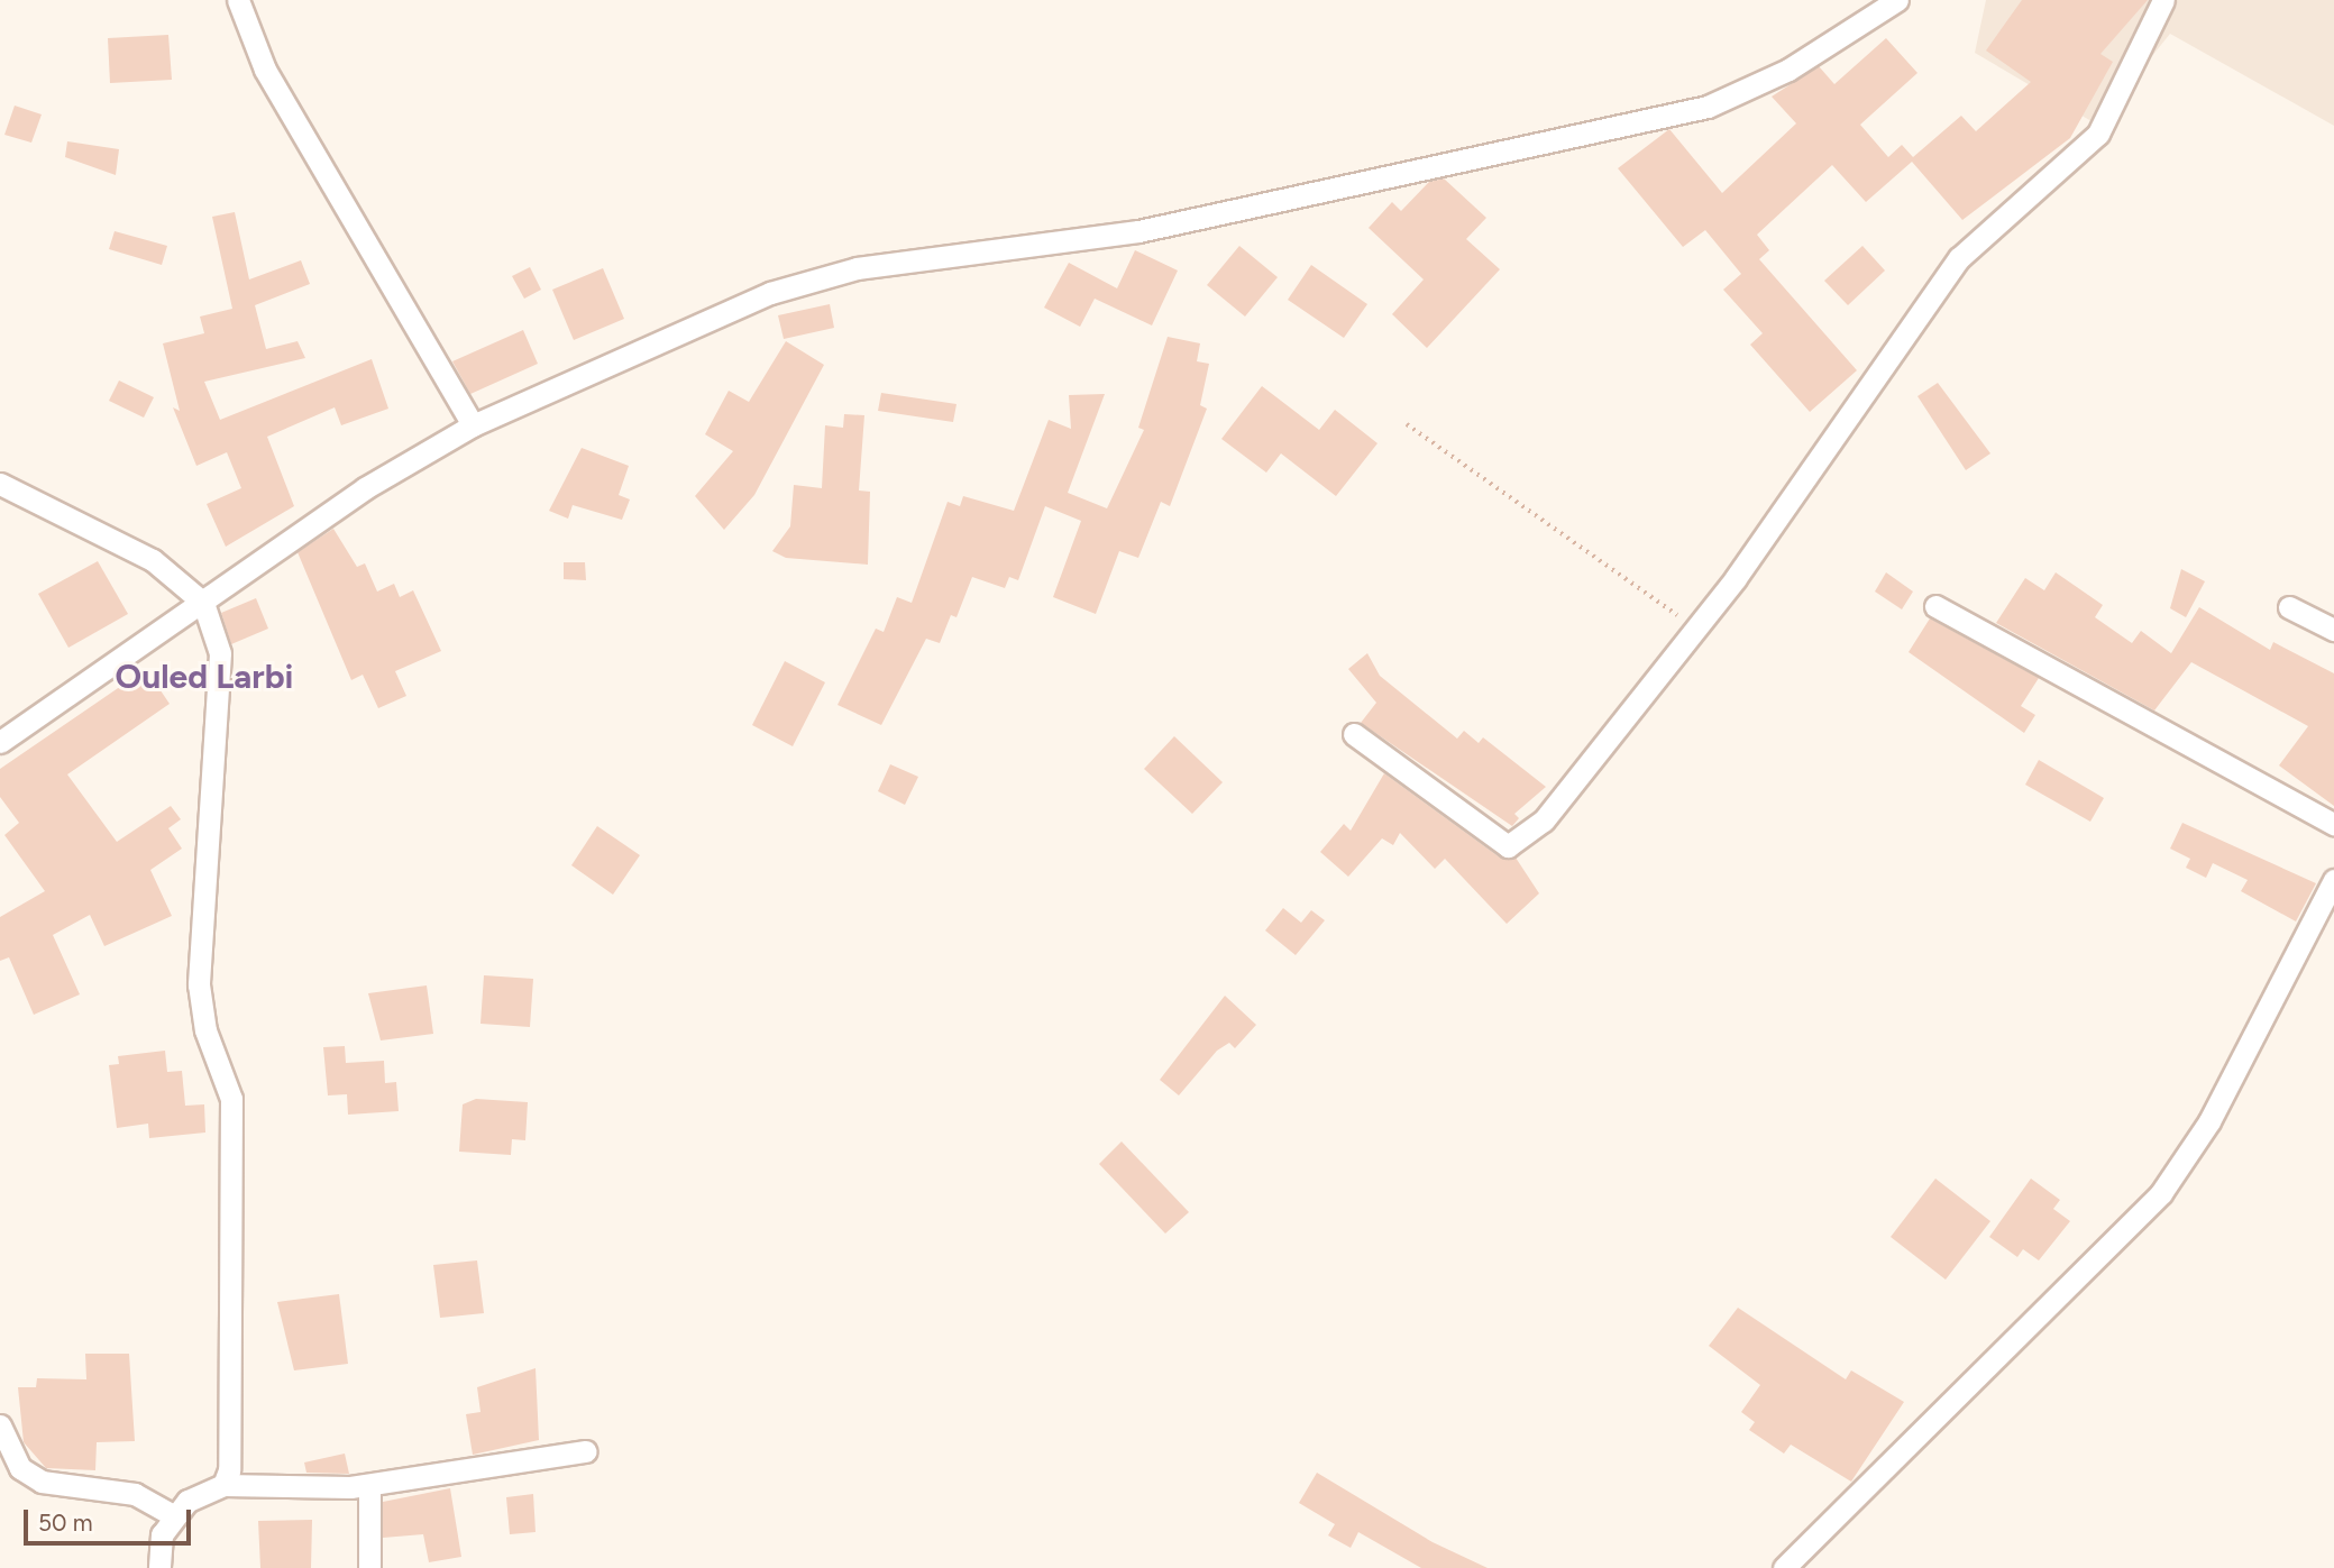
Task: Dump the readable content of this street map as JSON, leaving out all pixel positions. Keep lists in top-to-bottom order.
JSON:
{
  "districts": ["Ouled Larbi"],
  "scale_bar": "50 m"
}
